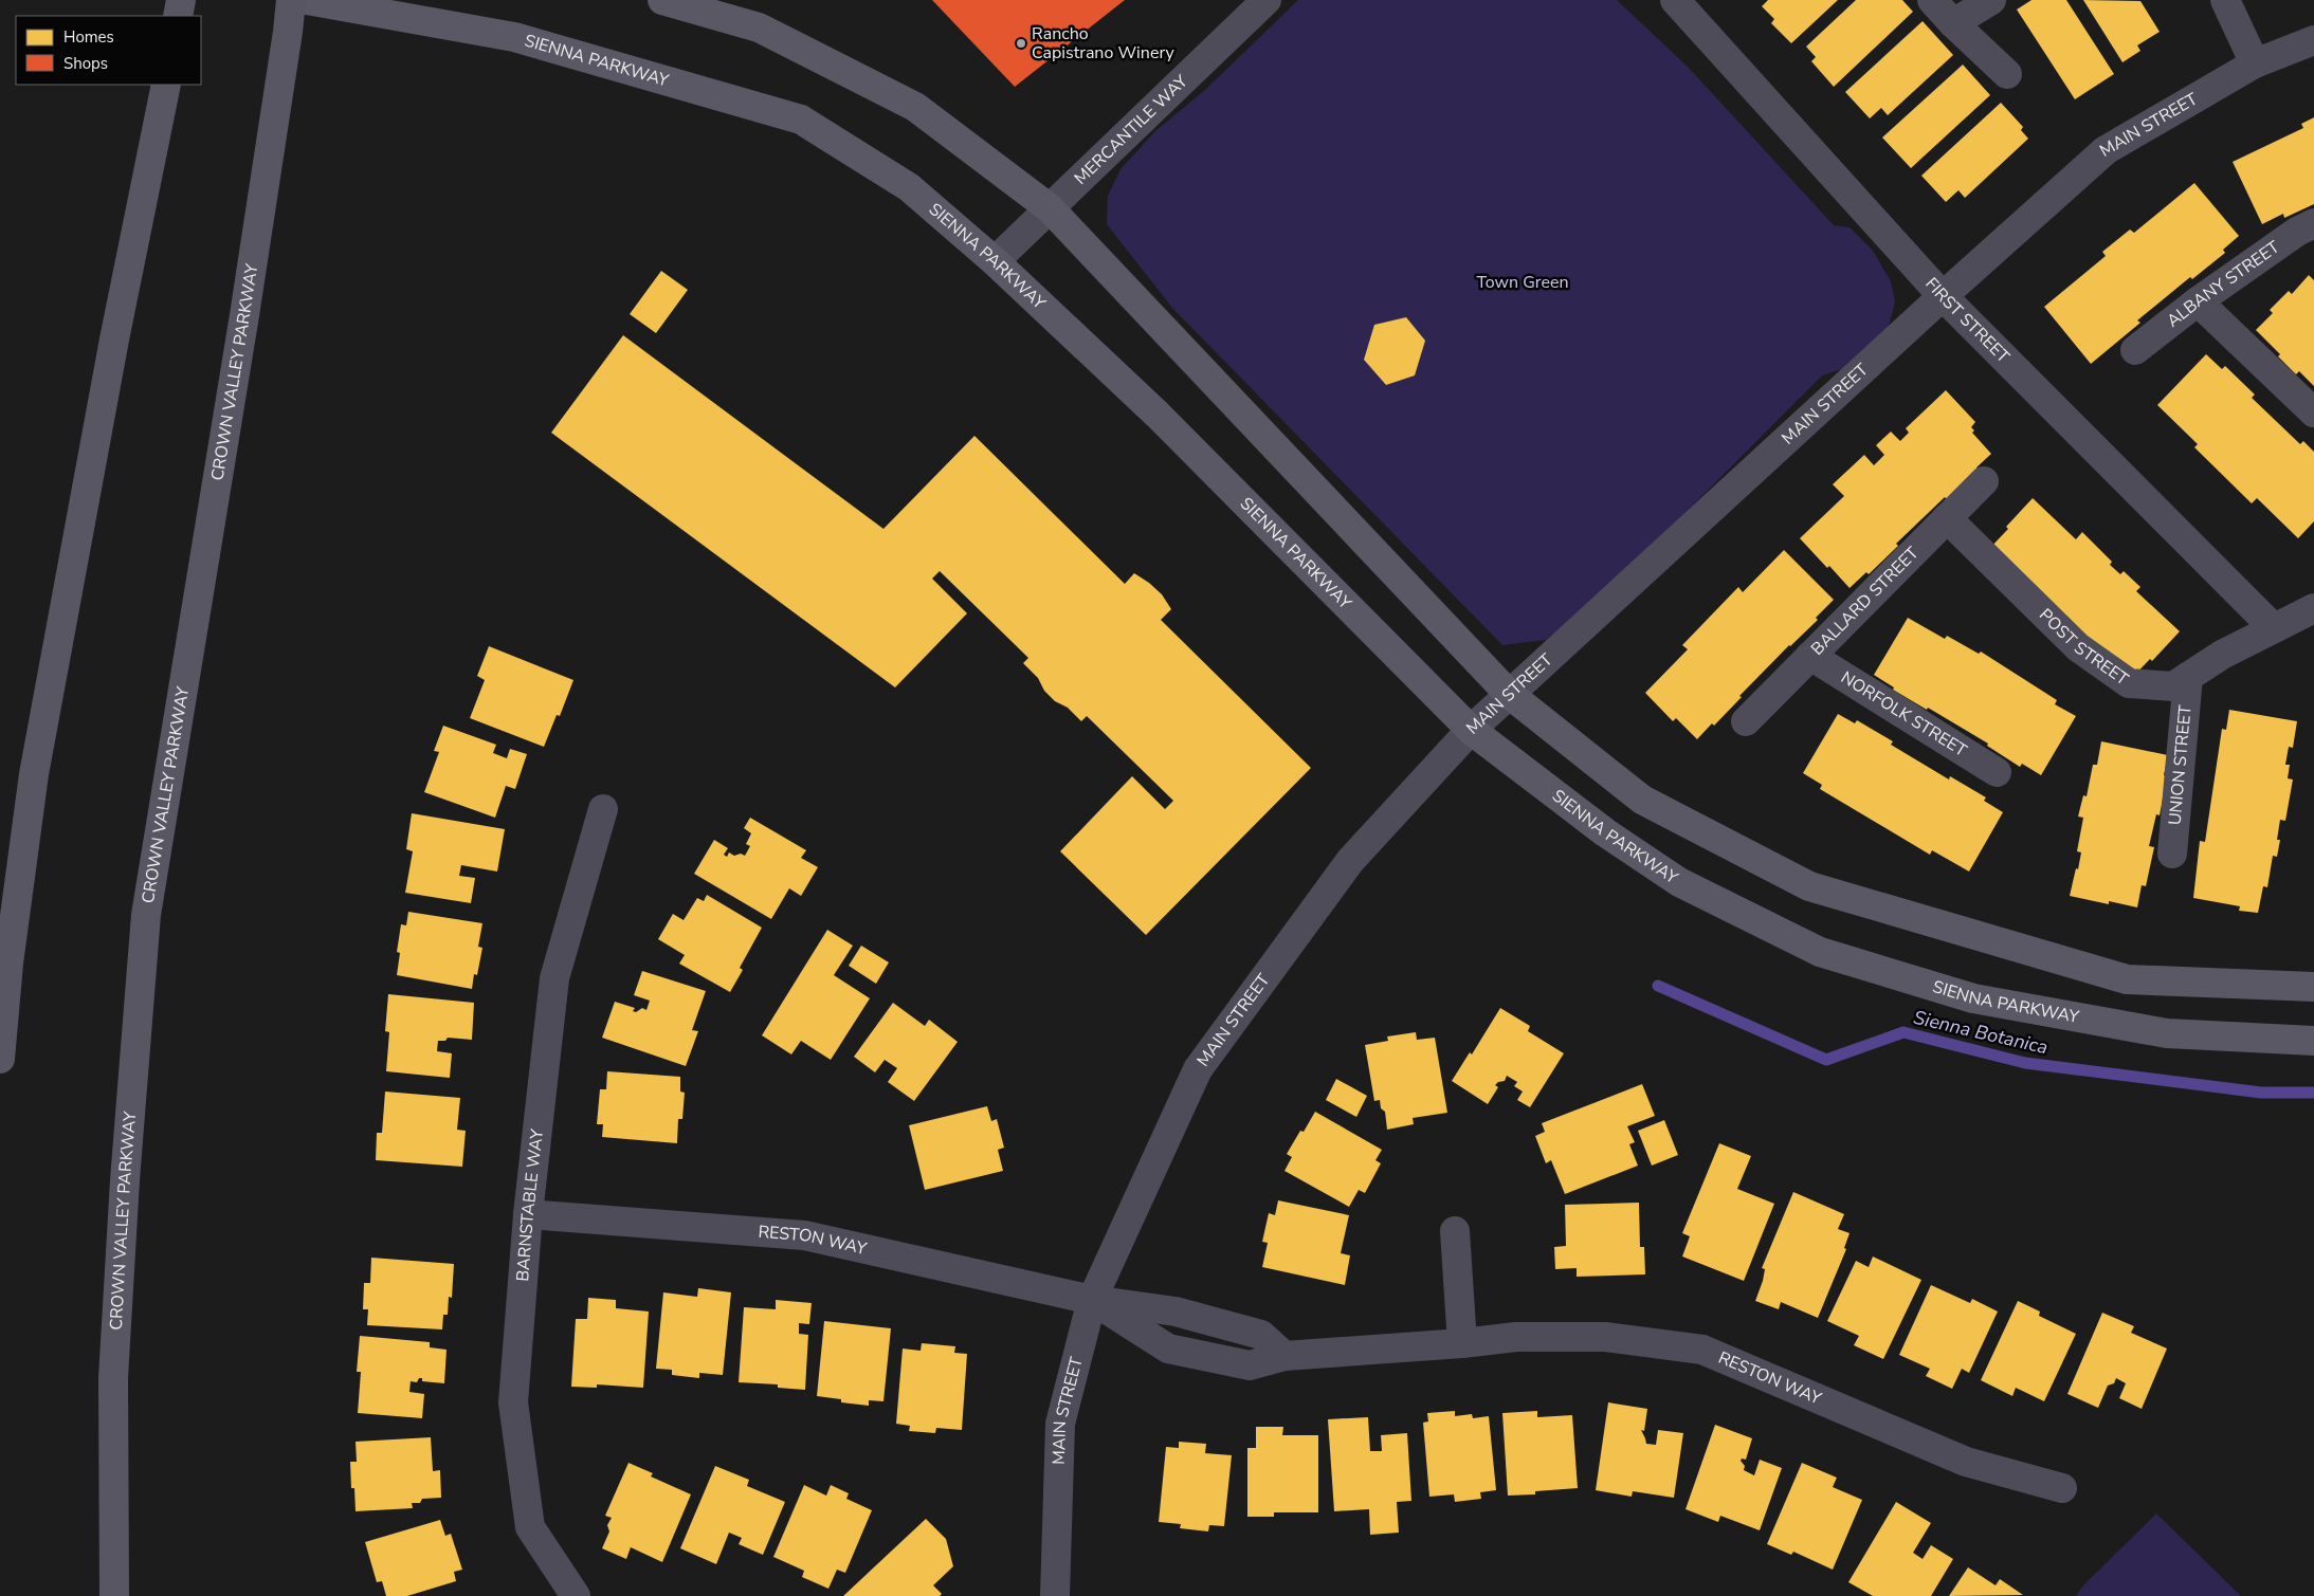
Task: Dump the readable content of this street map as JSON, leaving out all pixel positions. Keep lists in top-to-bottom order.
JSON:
{
  "streets": {
    "main road": ["SIENNA PARKWAY", "CROWN VALLEY PARKWAY"],
    "street": [
      "MAIN STREET",
      "MERCANTILE WAY",
      "ALBANY STREET",
      "FIRST STREET",
      "BALLARD STREET",
      "POST STREET",
      "NORFOLK STREET",
      "UNION STREET",
      "BARNSTABLE WAY",
      "RESTON WAY"
    ]
  },
  "crossings": [
    ["SIENNA PARKWAY", "MAIN STREET"],
    ["SIENNA PARKWAY", "MERCANTILE WAY"],
    ["MAIN STREET", "FIRST STREET"],
    ["MAIN STREET", "RESTON WAY"],
    ["FIRST STREET", "POST STREET"],
    ["BALLARD STREET", "POST STREET"],
    ["BALLARD STREET", "NORFOLK STREET"],
    ["POST STREET", "UNION STREET"],
    ["BARNSTABLE WAY", "RESTON WAY"]
  ],
  "water": ["Sienna Botanica"],
  "parks": ["Town Green"],
  "places": ["Rancho Capistrano Winery"],
  "legend": ["Homes", "Shops"]
}
